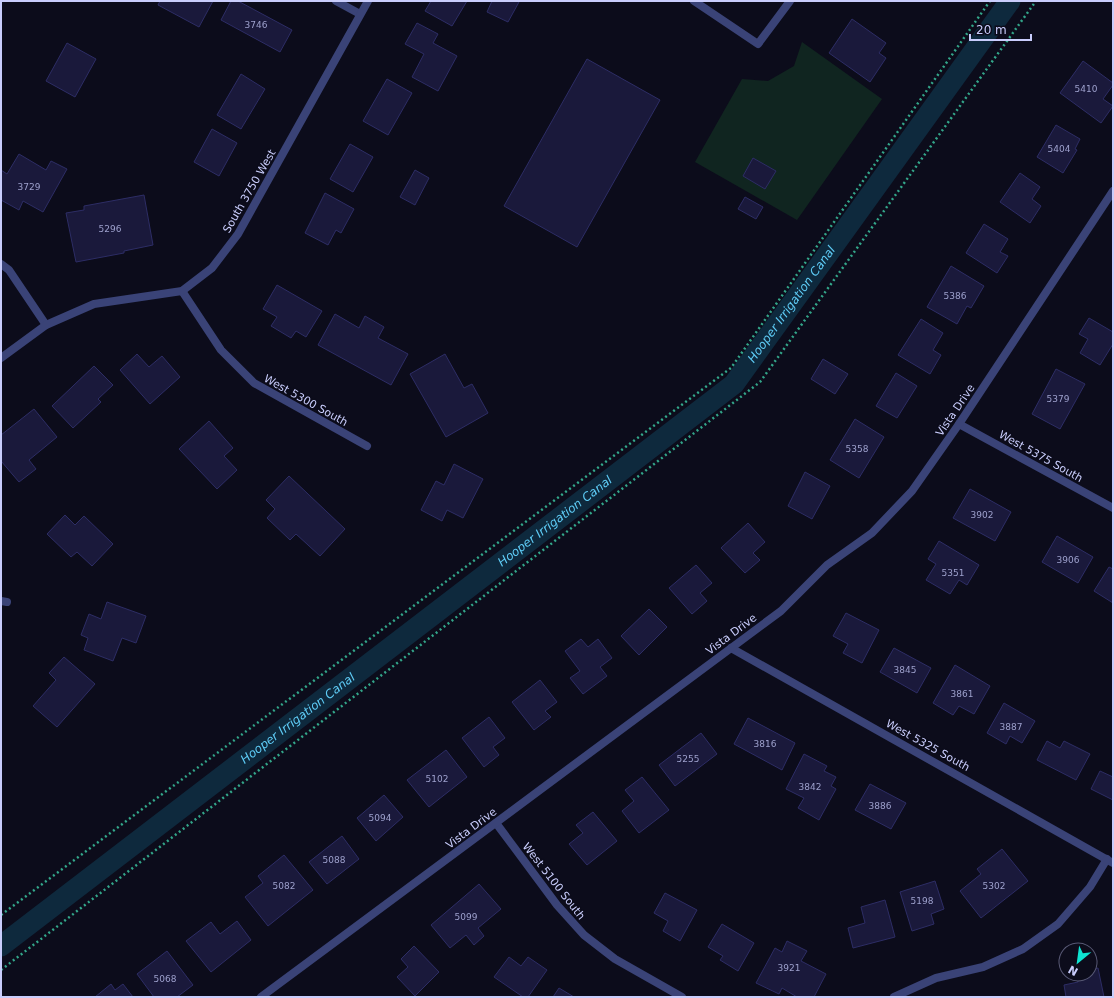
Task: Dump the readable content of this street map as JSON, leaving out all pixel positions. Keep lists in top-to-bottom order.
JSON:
{
  "streets": {
    "street": [
      "South 3750 West",
      "West 5300 South",
      "Vista Drive",
      "West 5375 South",
      "West 5325 South",
      "West 5100 South"
    ]
  },
  "crossings": [
    ["South 3750 West", "West 5300 South"],
    ["Vista Drive", "West 5375 South"],
    ["Vista Drive", "West 5325 South"],
    ["Vista Drive", "West 5100 South"]
  ],
  "water": ["Hooper Irrigation Canal"],
  "house_numbers": [
    "3746",
    "5410",
    "5404",
    "3729",
    "5296",
    "5386",
    "5379",
    "5358",
    "3902",
    "3906",
    "5351",
    "3845",
    "3861",
    "3887",
    "3816",
    "5255",
    "5102",
    "3842",
    "3886",
    "5094",
    "5088",
    "5082",
    "5302",
    "5198",
    "5099",
    "3921",
    "5068"
  ],
  "scale_bar": "20 m",
  "north": "bottom left"
}
